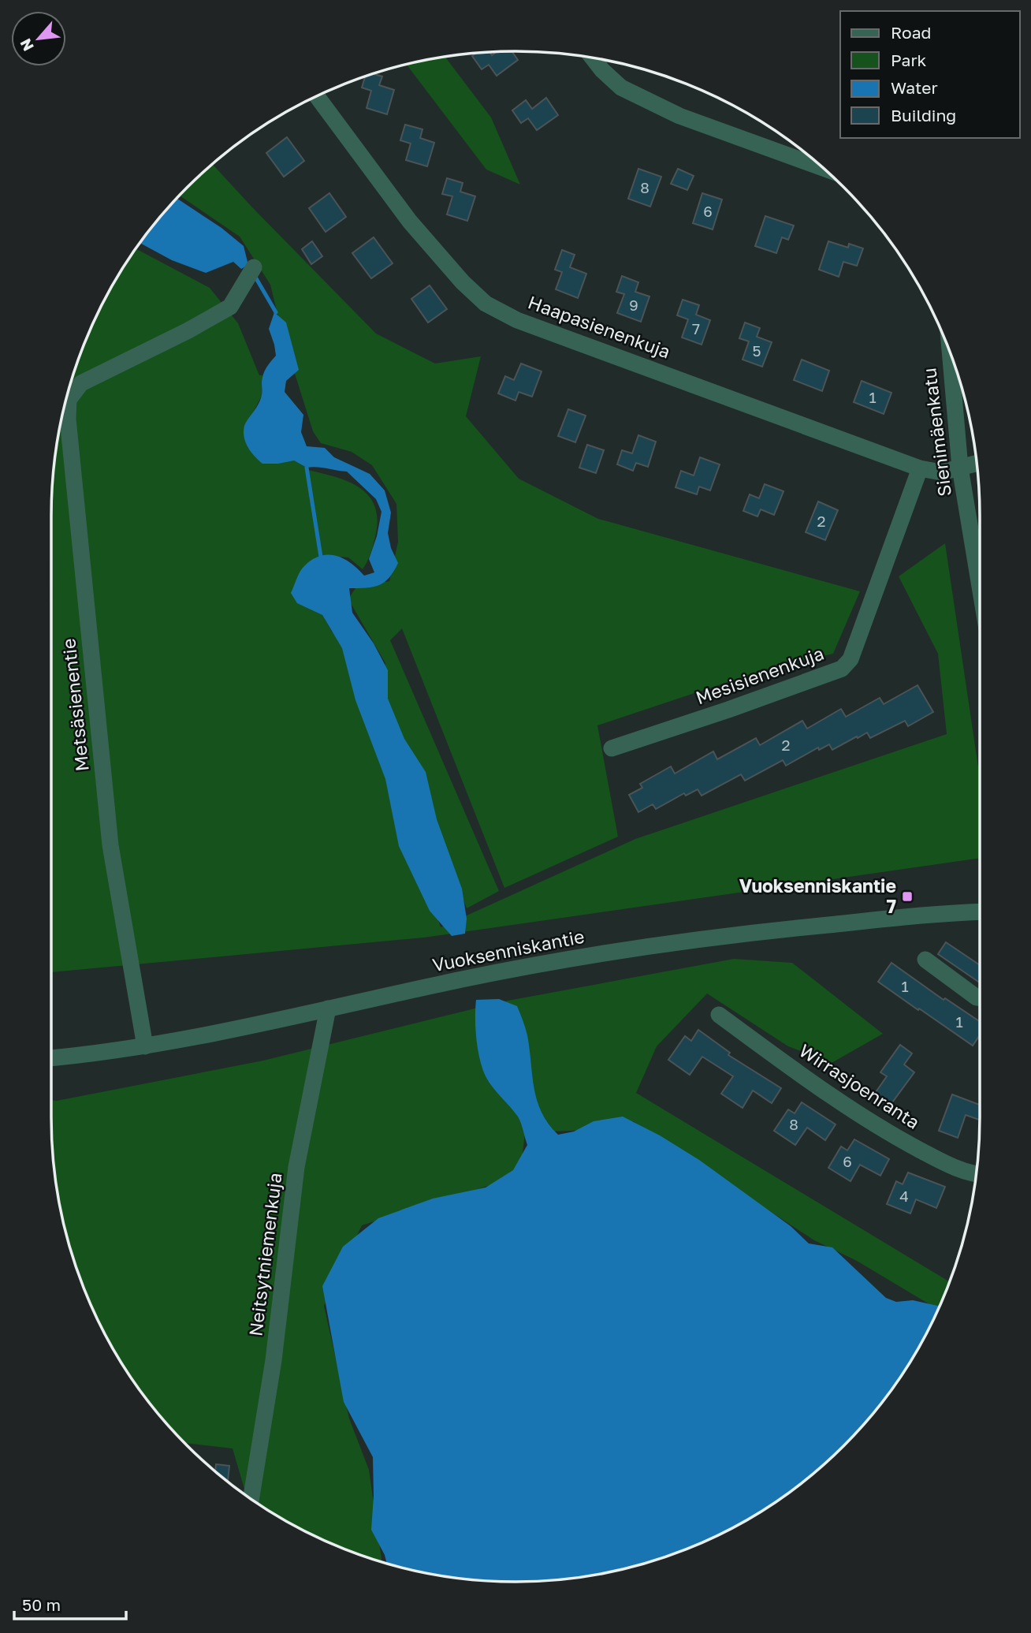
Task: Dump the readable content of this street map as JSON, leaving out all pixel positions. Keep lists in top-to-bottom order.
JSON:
{
  "streets": {
    "street": [
      "Haapasienenkuja",
      "Sienimäenkatu",
      "Mesisienenkuja",
      "Metsäsienentie",
      "Vuoksenniskantie",
      "Wirrasjoenranta",
      "Neitsytniemenkuja"
    ]
  },
  "crossings": [
    ["Haapasienenkuja", "Sienimäenkatu"],
    ["Haapasienenkuja", "Mesisienenkuja"],
    ["Metsäsienentie", "Vuoksenniskantie"],
    ["Vuoksenniskantie", "Neitsytniemenkuja"]
  ],
  "places": {
    "transit": ["Vuoksenniskantie 7"]
  },
  "house_numbers": [
    "8",
    "6",
    "9",
    "7",
    "5",
    "1",
    "2",
    "2",
    "1",
    "1",
    "8",
    "6",
    "4"
  ],
  "legend": [
    "Road",
    "Park",
    "Water",
    "Building"
  ],
  "scale_bar": "50 m",
  "north": "bottom left"
}
